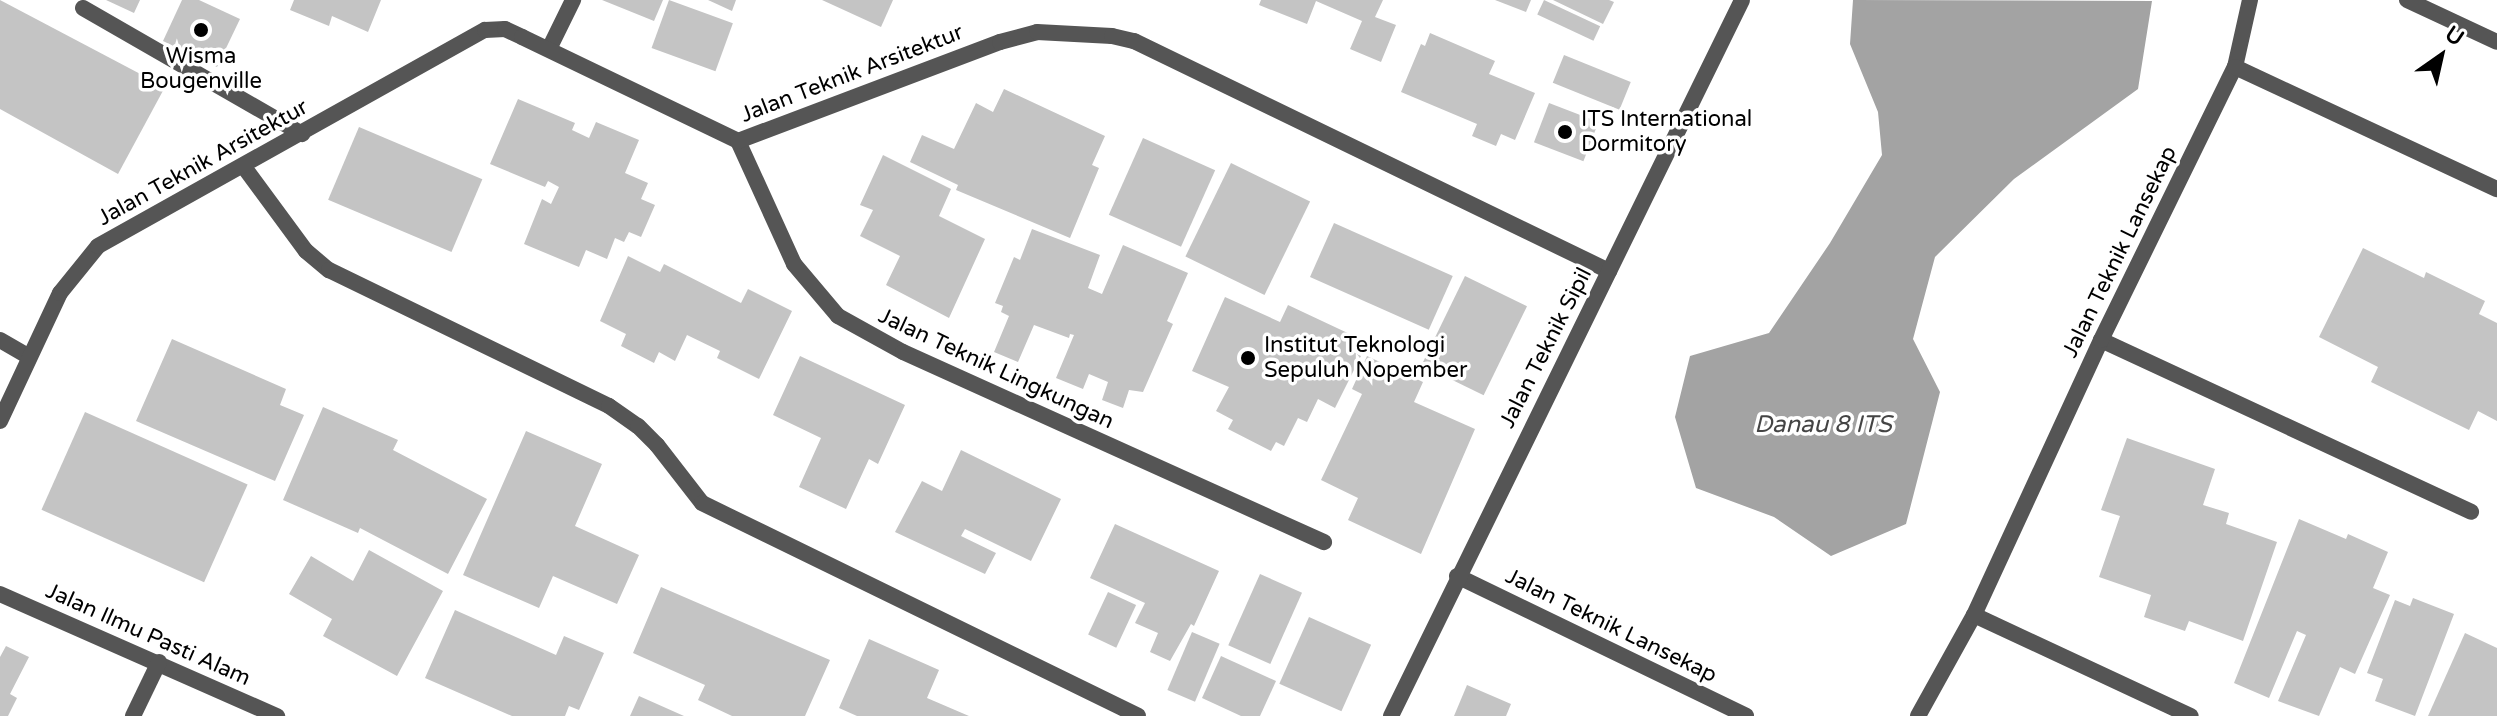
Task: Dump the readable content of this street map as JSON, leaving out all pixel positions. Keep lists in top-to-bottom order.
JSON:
{
  "streets": {
    "lane": [
      "Jalan Teknik Arsitektur",
      "Jalan Teknik Lansekap",
      "Jalan Teknik Sipil",
      "Jalan Teknik Lingkungan",
      "Jalan Ilmu Pasti Alam"
    ]
  },
  "crossings": [
    ["Jalan Teknik Arsitektur", "Jalan Teknik Sipil"],
    ["Jalan Teknik Arsitektur", "Jalan Teknik Lingkungan"],
    ["Jalan Teknik Lansekap", "Jalan Teknik Sipil"]
  ],
  "water": ["Danau 8 ITS"],
  "places": ["Wisma Bougenville", "ITS International Dormitory", "Institut Teknologi Sepuluh Nopember"],
  "north": "top right"
}
